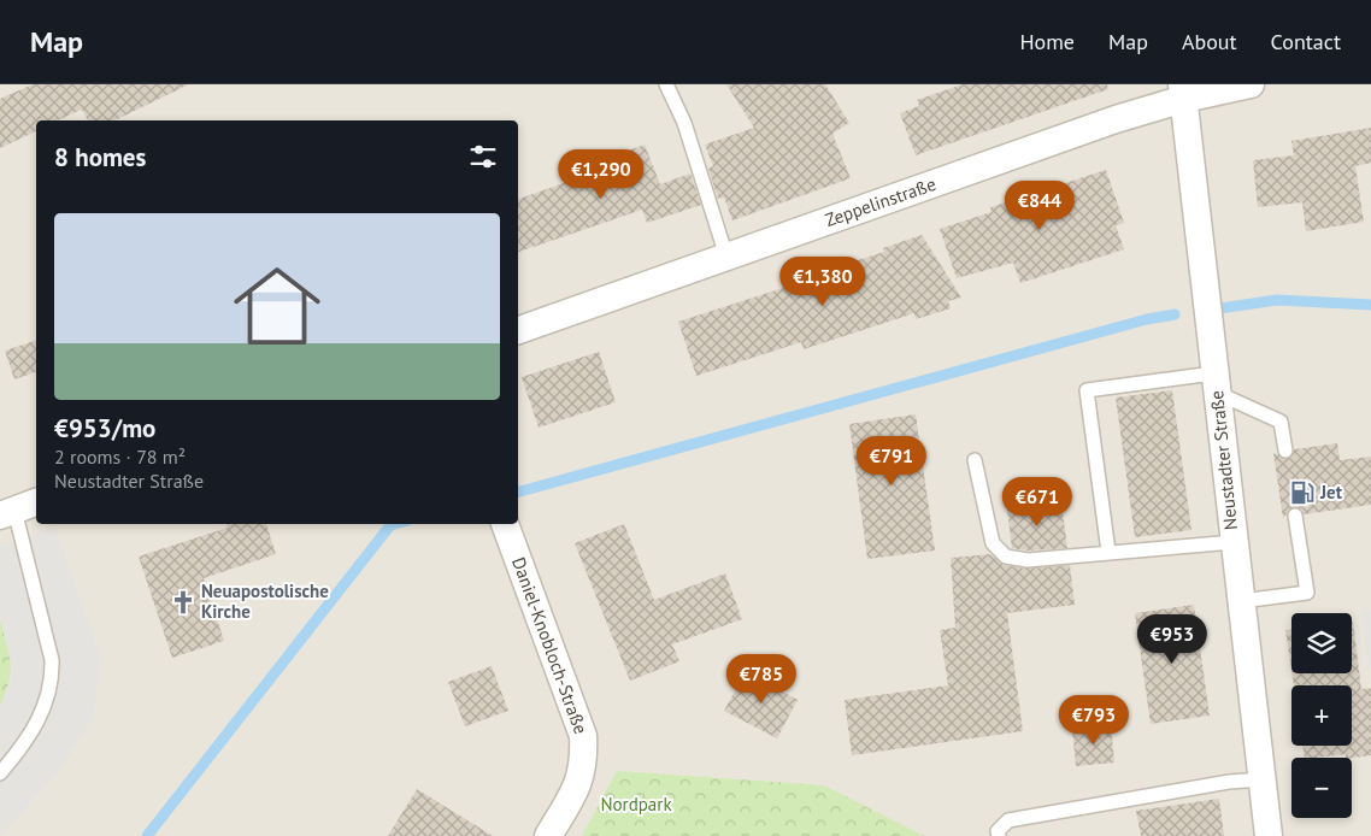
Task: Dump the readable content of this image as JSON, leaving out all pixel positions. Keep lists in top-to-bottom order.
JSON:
{
  "streets": {
    "street": ["Zeppelinstraße", "Neustadter Straße", "Daniel-Knobloch-Straße"]
  },
  "crossings": [
    ["Zeppelinstraße", "Neustadter Straße"]
  ],
  "parks": ["Nordpark"],
  "places": {
    "fuel station": ["Jet"],
    "church": ["Neuapostolische Kirche"]
  },
  "page": {
    "header": "Map",
    "nav": [
      "Home",
      "Map",
      "About",
      "Contact"
    ],
    "heading": "8 homes",
    "price": [
      "€1,290",
      "€844",
      "€1,380",
      "€791",
      "€671",
      "€953",
      "€785",
      "€793"
    ],
    "list": [
      {
        "name": "€953/mo",
        "note": "2 rooms · 78 m² · Neustadter Straße"
      }
    ],
    "map_buttons": ["+", "−"]
  }
}
